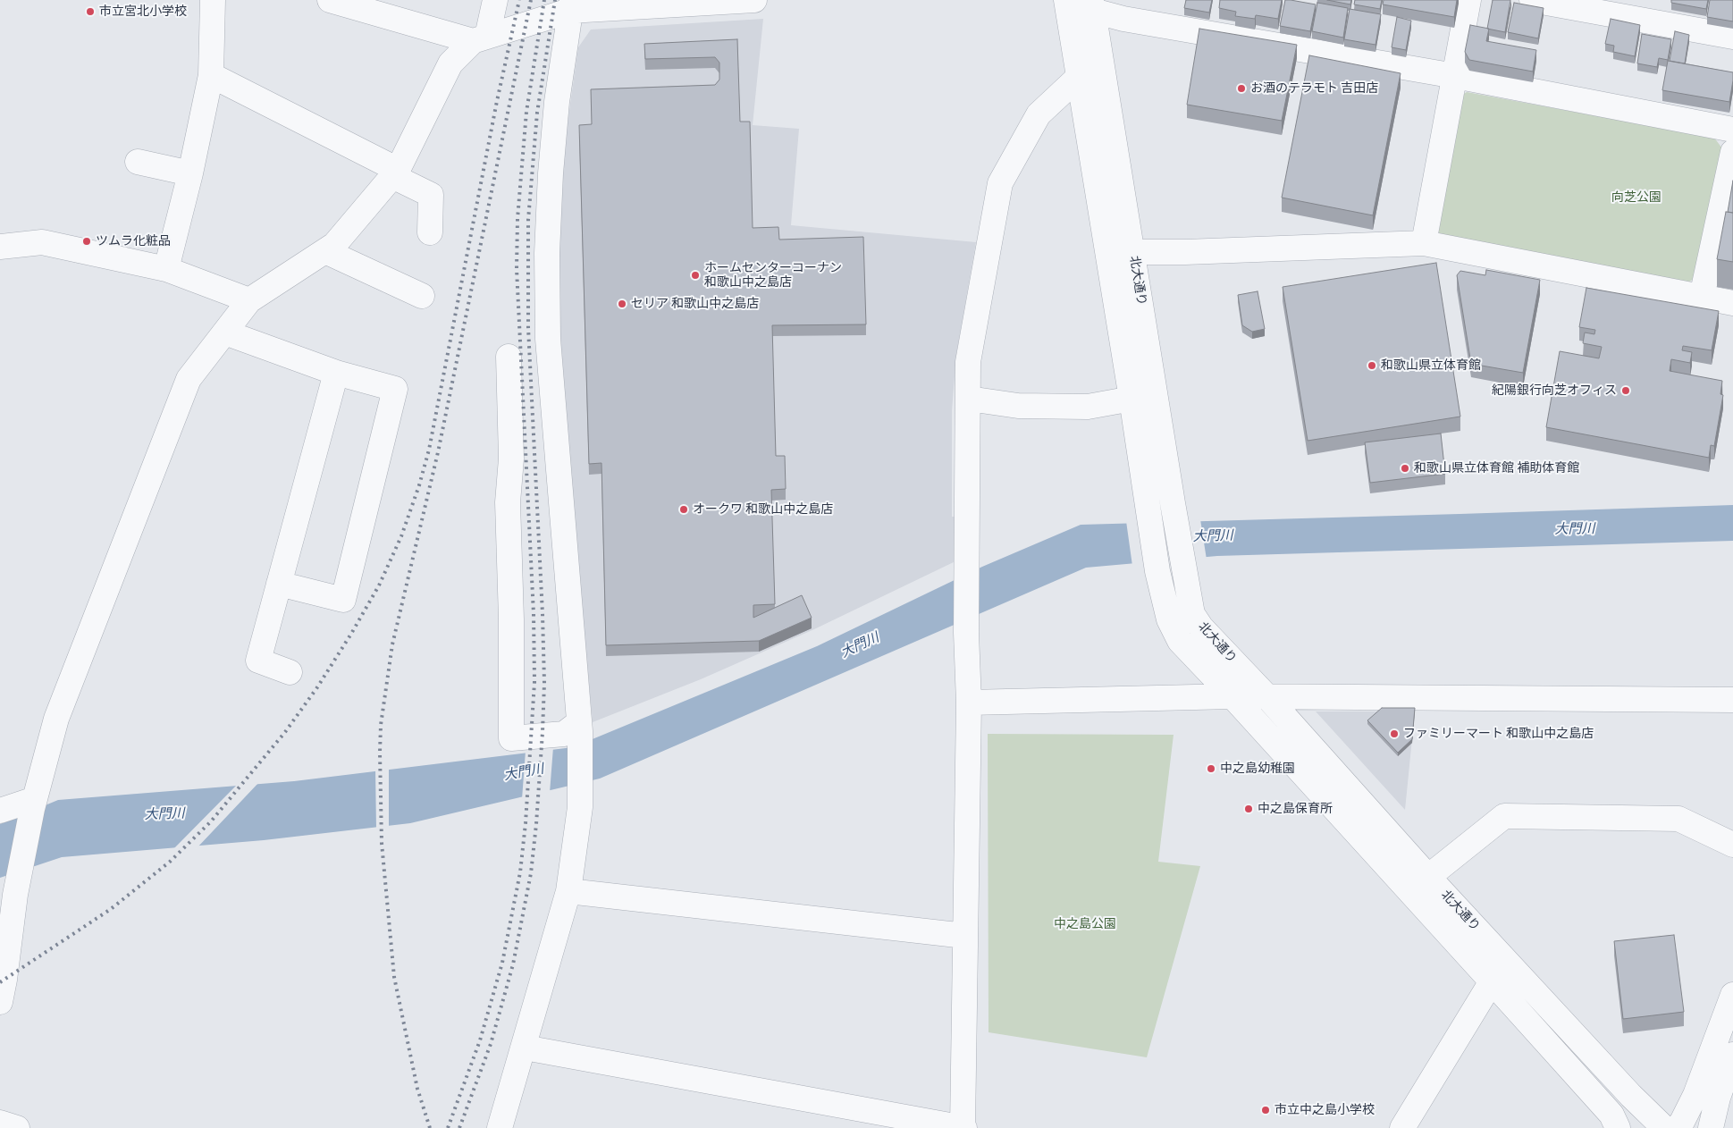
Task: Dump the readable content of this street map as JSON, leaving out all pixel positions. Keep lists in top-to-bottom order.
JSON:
{
  "streets": {
    "street": ["北大通り"]
  },
  "water": ["大門川"],
  "parks": ["向芝公園", "中之島公園"],
  "places": [
    "市立宮北小学校",
    "お酒のテラモト 吉田店",
    "ツムラ化粧品",
    "ホームセンターコーナン 和歌山中之島店",
    "セリア 和歌山中之島店",
    "和歌山県立体育館",
    "紀陽銀行向芝オフィス",
    "和歌山県立体育館 補助体育館",
    "オークワ 和歌山中之島店",
    "ファミリーマート 和歌山中之島店",
    "中之島幼稚園",
    "中之島保育所",
    "市立中之島小学校"
  ]
}
